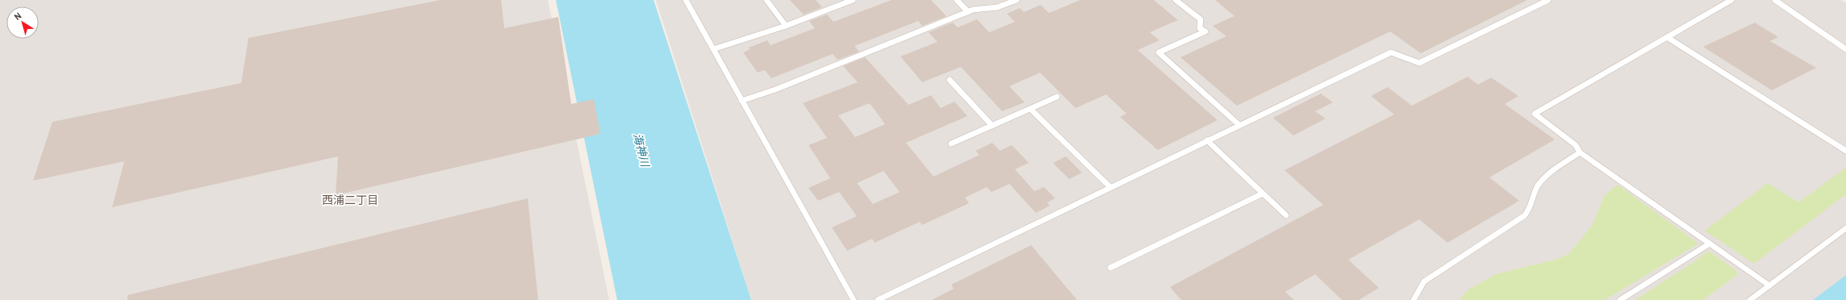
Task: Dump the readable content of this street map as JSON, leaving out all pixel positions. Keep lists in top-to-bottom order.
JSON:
{
  "districts": ["西浦二丁目"],
  "water": ["海神川"],
  "north": "top left"
}
